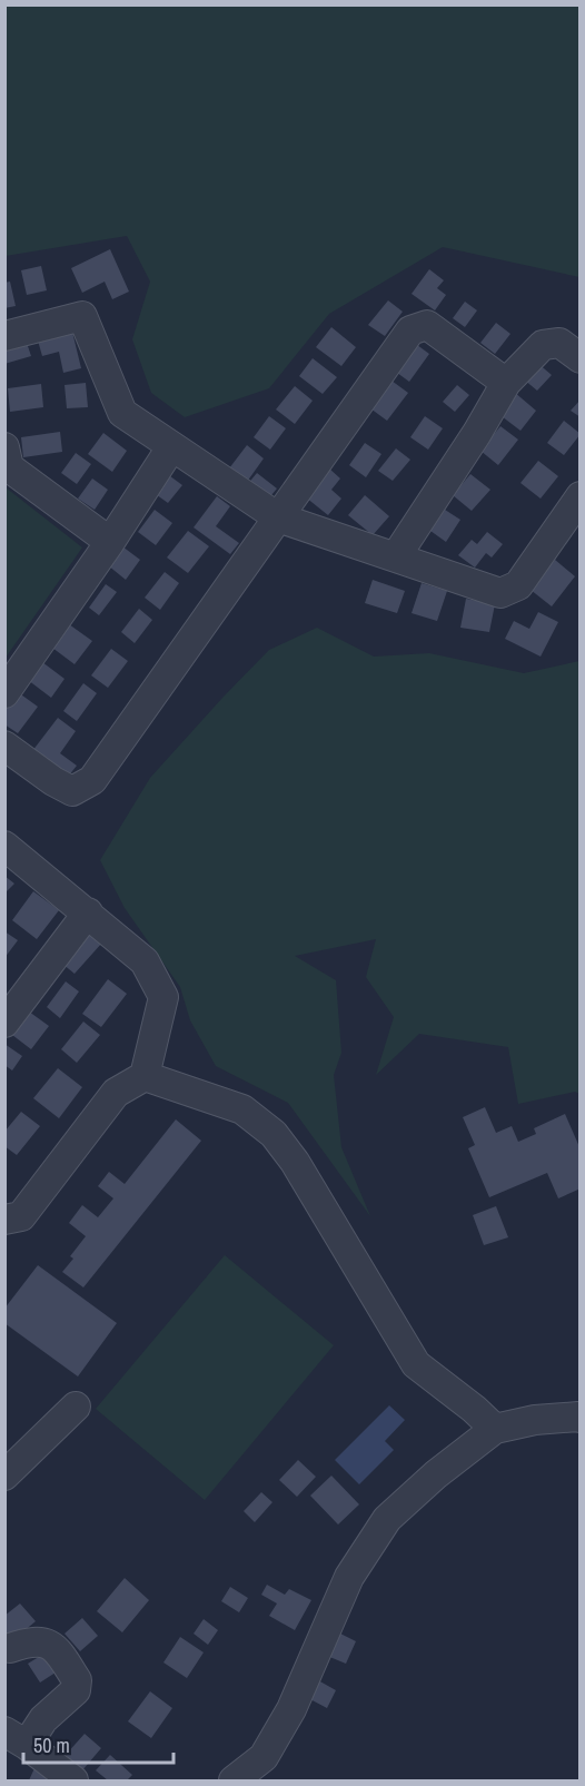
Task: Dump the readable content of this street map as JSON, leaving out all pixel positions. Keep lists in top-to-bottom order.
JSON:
{
  "scale_bar": "50 m"
}
